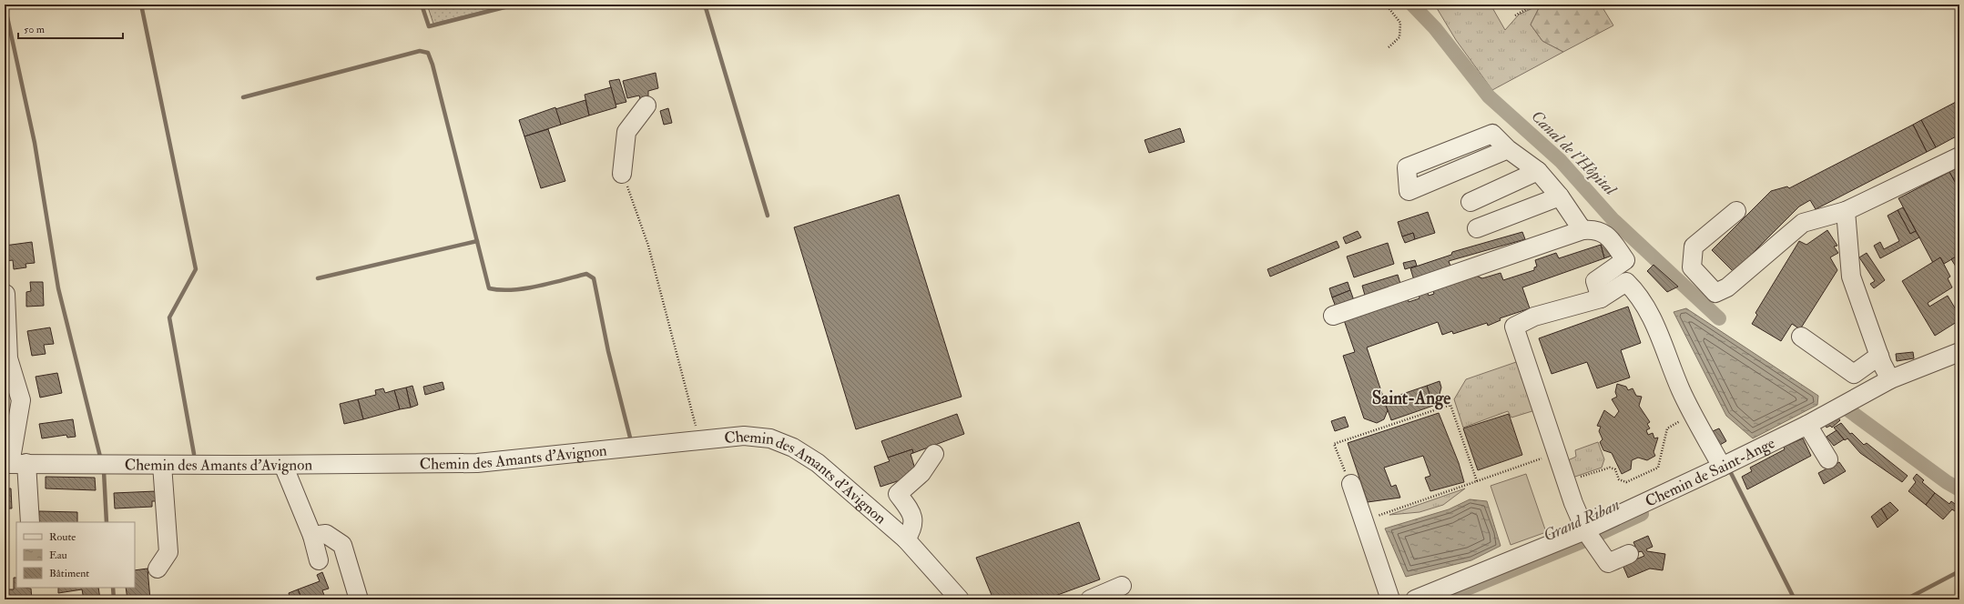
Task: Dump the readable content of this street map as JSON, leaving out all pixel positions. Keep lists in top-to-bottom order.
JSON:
{
  "streets": {
    "street": ["Chemin des Amants d'Avignon", "Chemin de Saint-Ange"]
  },
  "districts": ["Saint-Ange"],
  "water": ["Canal de l'Hôpital", "Grand Riban"],
  "legend": ["Route", "Eau", "Bâtiment"],
  "scale_bar": "50 m"
}
